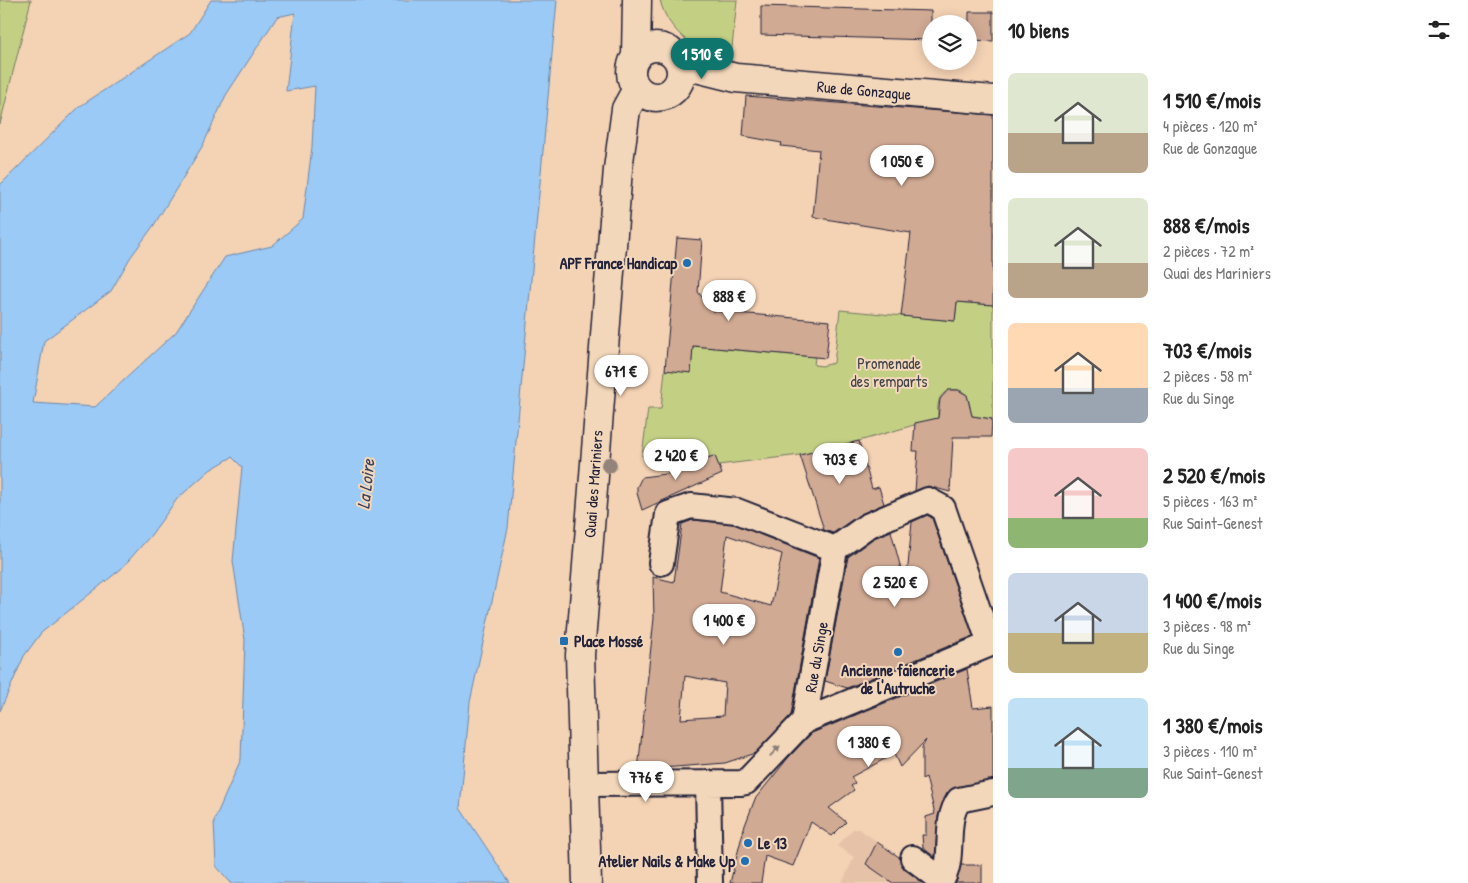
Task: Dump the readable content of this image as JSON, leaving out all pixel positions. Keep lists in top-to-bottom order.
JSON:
{
  "streets": {
    "main road": ["Rue de Gonzague", "Quai des Mariniers"],
    "street": ["Rue du Singe"]
  },
  "crossings": [
    ["Rue de Gonzague", "Quai des Mariniers"]
  ],
  "water": ["La Loire"],
  "parks": ["Promenade des remparts"],
  "places": {
    "other": [
      "APF France Handicap",
      "Ancienne faiencerie de l'Autruche",
      "Le 13",
      "Atelier Nails & Make Up"
    ],
    "transit": ["Place Mossé"]
  },
  "page": {
    "heading": "10 biens",
    "price": [
      "1 510 €",
      "1 050 €",
      "888 €",
      "671 €",
      "2 420 €",
      "703 €",
      "2 520 €",
      "1 400 €",
      "1 380 €",
      "776 €"
    ],
    "list": [
      {
        "name": "1 510 €/mois",
        "note": "4 pièces · 120 m² · Rue de Gonzague"
      },
      {
        "name": "888 €/mois",
        "note": "2 pièces · 72 m² · Quai des Mariniers"
      },
      {
        "name": "703 €/mois",
        "note": "2 pièces · 58 m² · Rue du Singe"
      },
      {
        "name": "2 520 €/mois",
        "note": "5 pièces · 163 m² · Rue Saint-Genest"
      },
      {
        "name": "1 400 €/mois",
        "note": "3 pièces · 98 m² · Rue du Singe"
      },
      {
        "name": "1 380 €/mois",
        "note": "3 pièces · 110 m² · Rue Saint-Genest"
      }
    ]
  }
}
